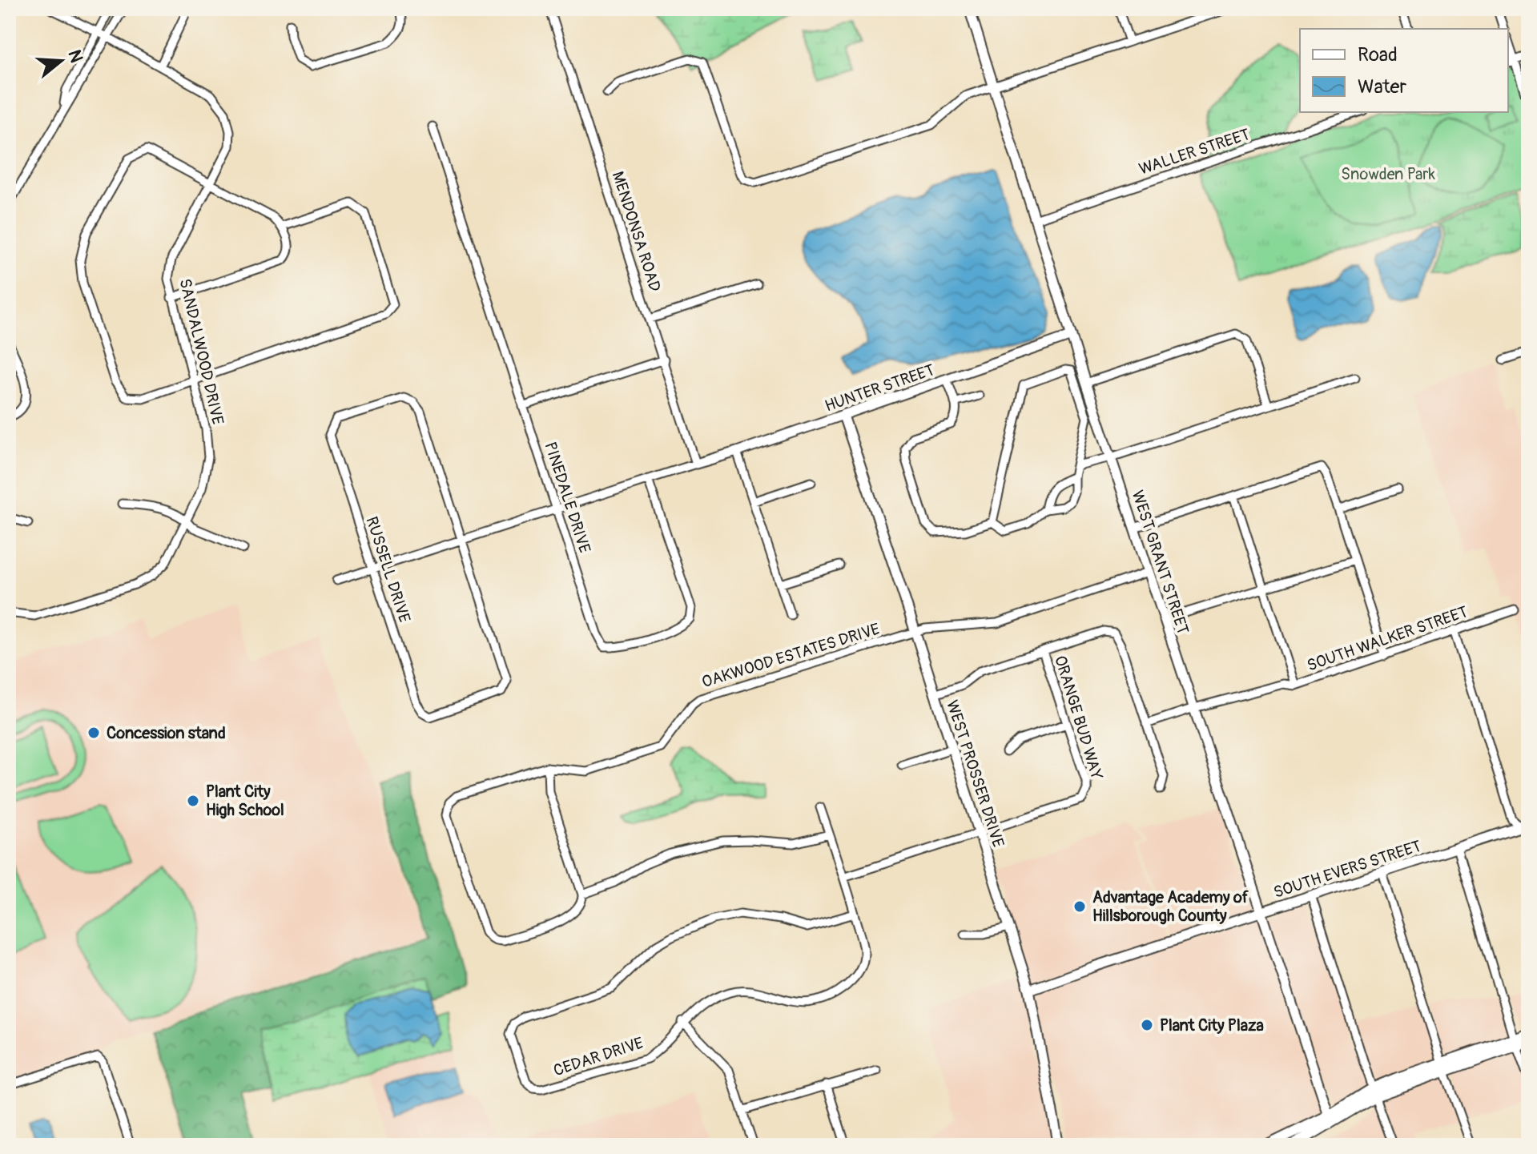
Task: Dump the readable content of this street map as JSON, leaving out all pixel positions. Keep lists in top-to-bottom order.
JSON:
{
  "streets": {
    "street": [
      "WALLER STREET",
      "MENDONSA ROAD",
      "SANDALWOOD DRIVE",
      "HUNTER STREET",
      "PINEDALE DRIVE",
      "WEST GRANT STREET",
      "RUSSELL DRIVE",
      "SOUTH WALKER STREET",
      "OAKWOOD ESTATES DRIVE",
      "ORANGE BUD WAY",
      "WEST PROSSER DRIVE",
      "SOUTH EVERS STREET",
      "CEDAR DRIVE"
    ]
  },
  "crossings": [
    ["WALLER STREET", "WEST GRANT STREET"],
    ["MENDONSA ROAD", "HUNTER STREET"],
    ["HUNTER STREET", "WEST GRANT STREET"],
    ["HUNTER STREET", "WEST PROSSER DRIVE"],
    ["WEST GRANT STREET", "SOUTH WALKER STREET"],
    ["WEST GRANT STREET", "OAKWOOD ESTATES DRIVE"],
    ["WEST GRANT STREET", "SOUTH EVERS STREET"],
    ["OAKWOOD ESTATES DRIVE", "WEST PROSSER DRIVE"],
    ["ORANGE BUD WAY", "WEST PROSSER DRIVE"],
    ["WEST PROSSER DRIVE", "SOUTH EVERS STREET"]
  ],
  "parks": ["Snowden Park"],
  "places": [
    "Concession stand",
    "Plant City High School",
    "Advantage Academy of Hillsborough County",
    "Plant City Plaza"
  ],
  "legend": ["Road", "Water"],
  "north": "right"
}
